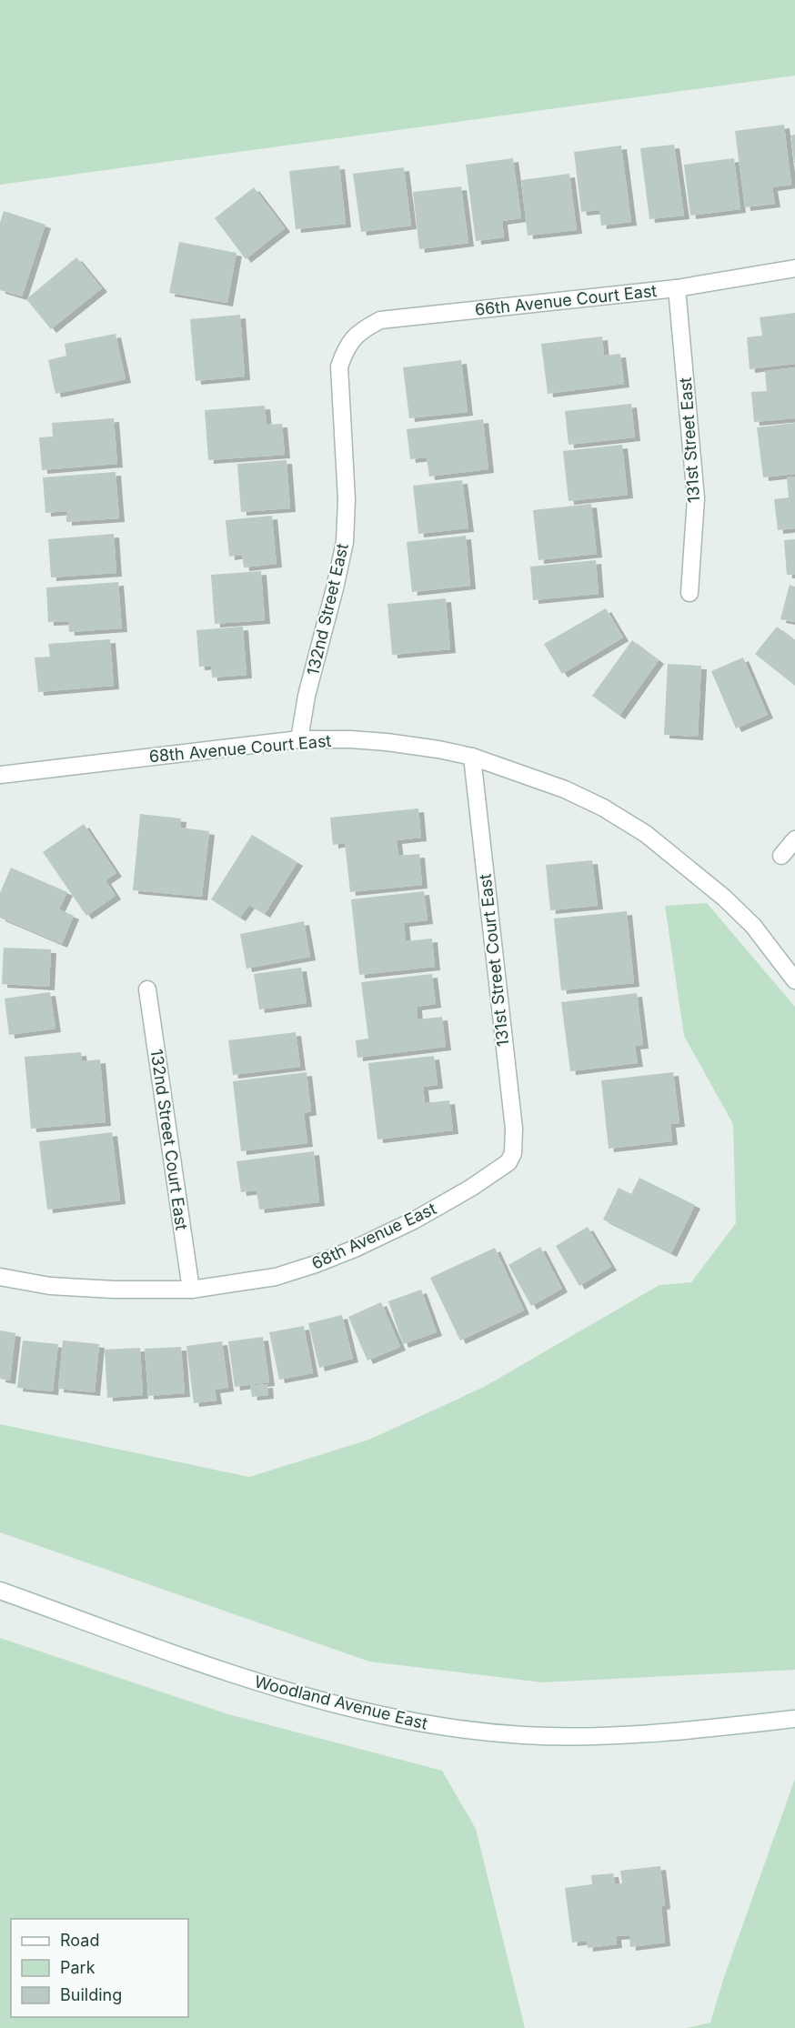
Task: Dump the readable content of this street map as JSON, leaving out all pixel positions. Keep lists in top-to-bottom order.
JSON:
{
  "streets": {
    "street": [
      "66th Avenue Court East",
      "131st Street East",
      "132nd Street East",
      "68th Avenue Court East",
      "131st Street Court East",
      "132nd Street Court East",
      "68th Avenue East",
      "Woodland Avenue East"
    ]
  },
  "crossings": [
    ["66th Avenue Court East", "131st Street East"],
    ["66th Avenue Court East", "132nd Street East"],
    ["132nd Street East", "68th Avenue Court East"],
    ["68th Avenue Court East", "131st Street Court East"],
    ["131st Street Court East", "68th Avenue East"],
    ["132nd Street Court East", "68th Avenue East"]
  ],
  "legend": ["Road", "Park", "Building"]
}
